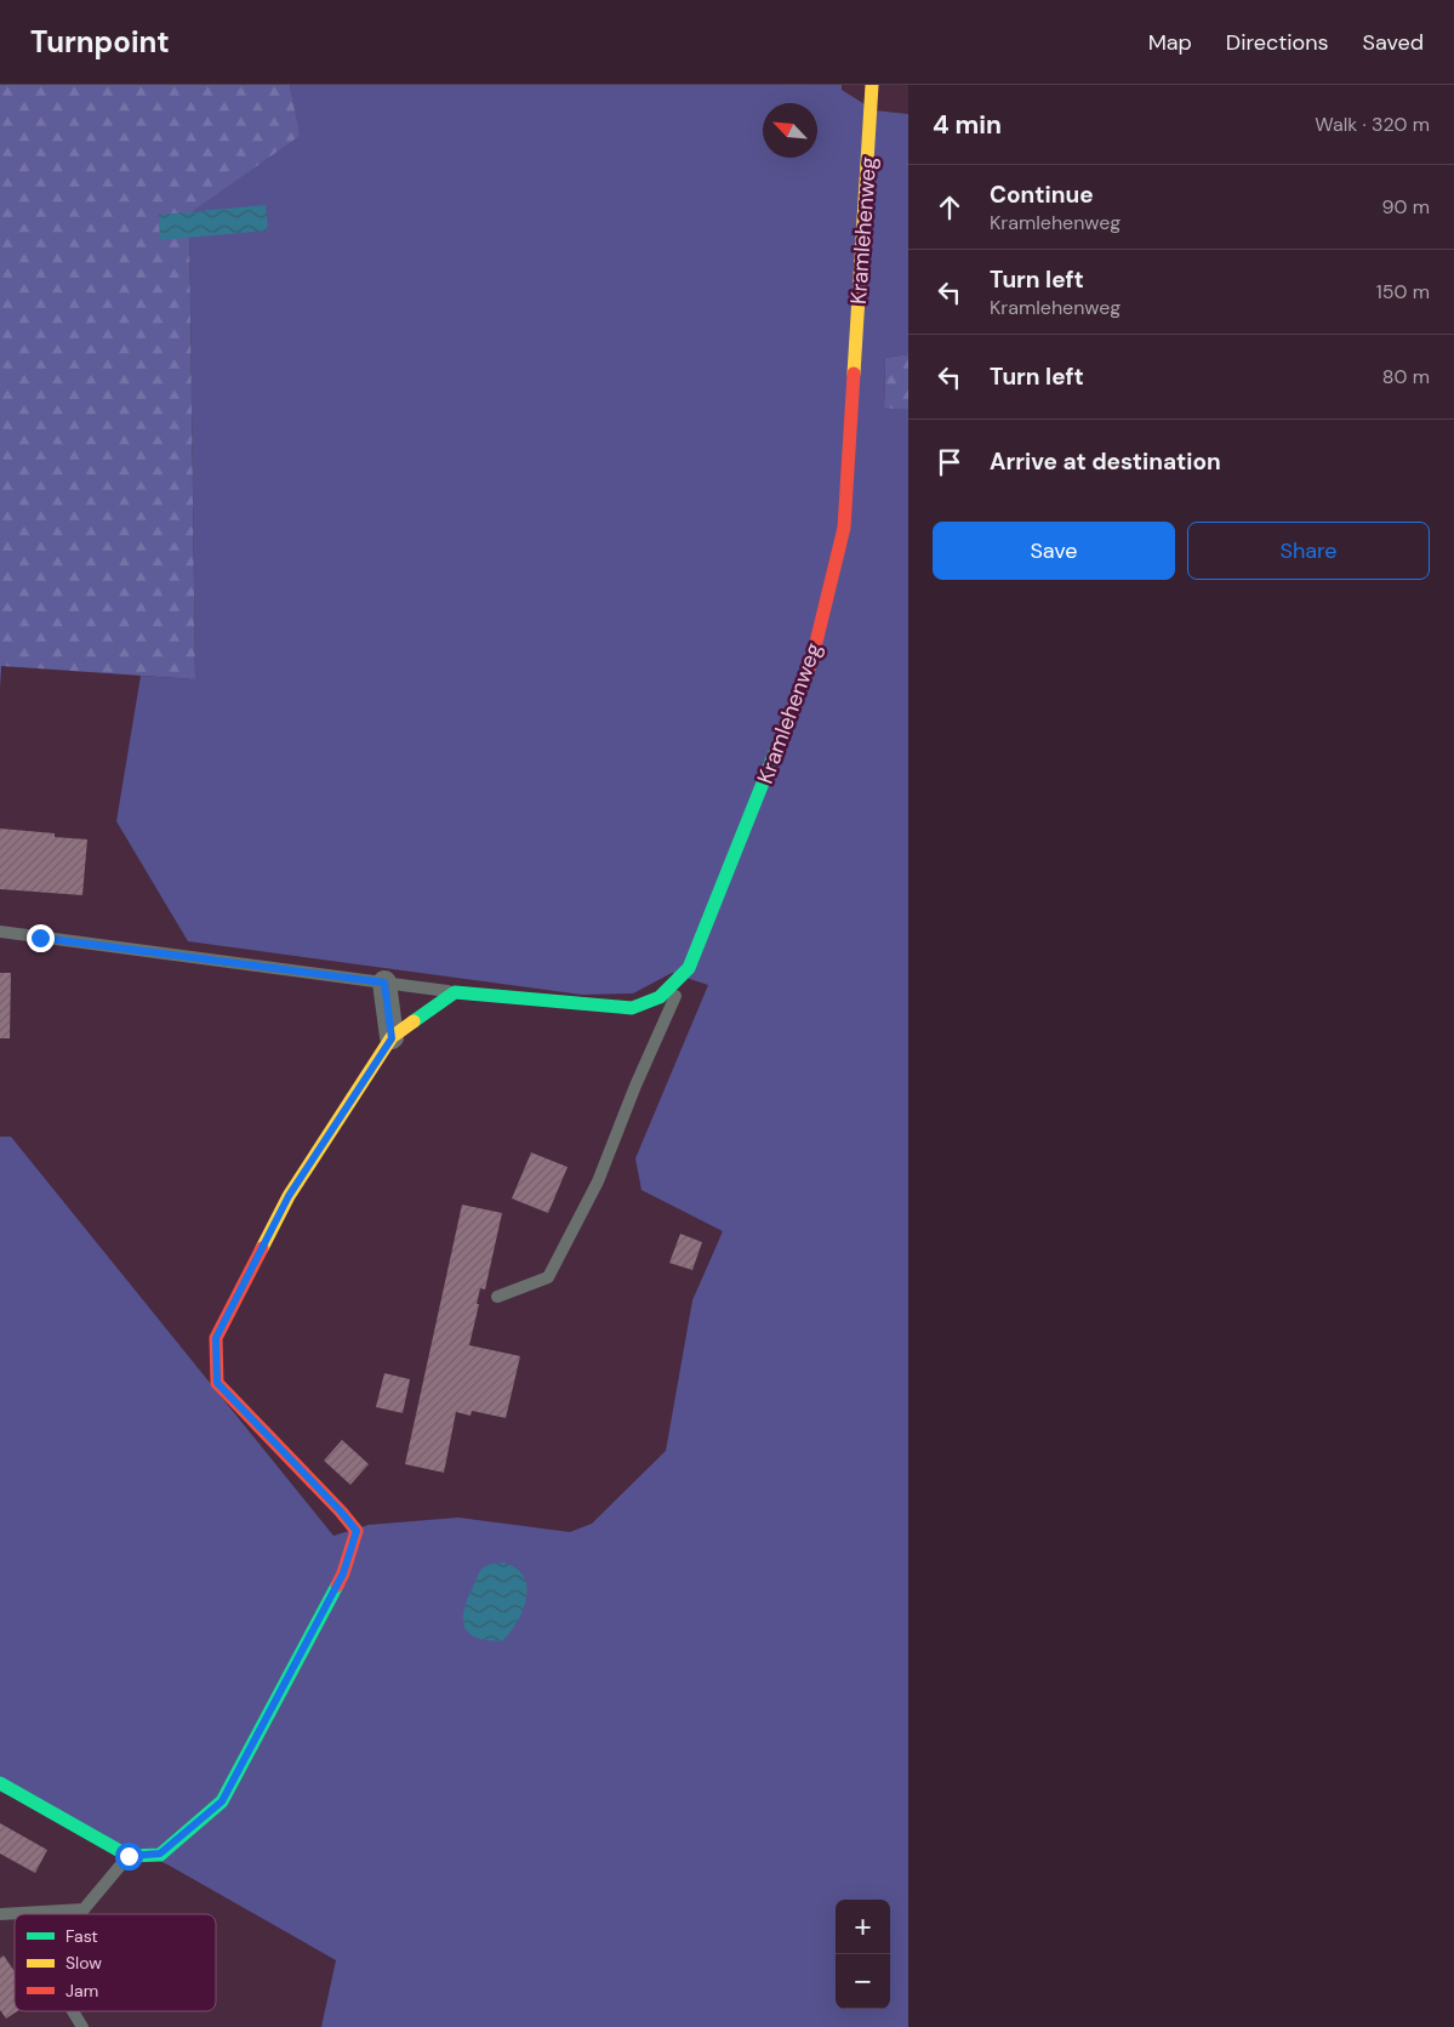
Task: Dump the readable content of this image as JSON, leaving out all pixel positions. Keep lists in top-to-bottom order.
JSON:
{
  "streets": {
    "street": ["Kramlehenweg"]
  },
  "legend": ["Fast", "Slow", "Jam"],
  "north": "top left",
  "page": {
    "header": "Turnpoint",
    "nav": ["Map", "Directions", "Saved"],
    "heading": ["4 min", "Walk · 320 m"],
    "list": [
      ["Continue", "Kramlehenweg", "90 m"],
      ["Turn left", "Kramlehenweg", "150 m"],
      ["Turn left", "80 m"],
      "Arrive at destination"
    ],
    "buttons": ["Save", "Share"],
    "map_buttons": ["+", "−"]
  }
}
